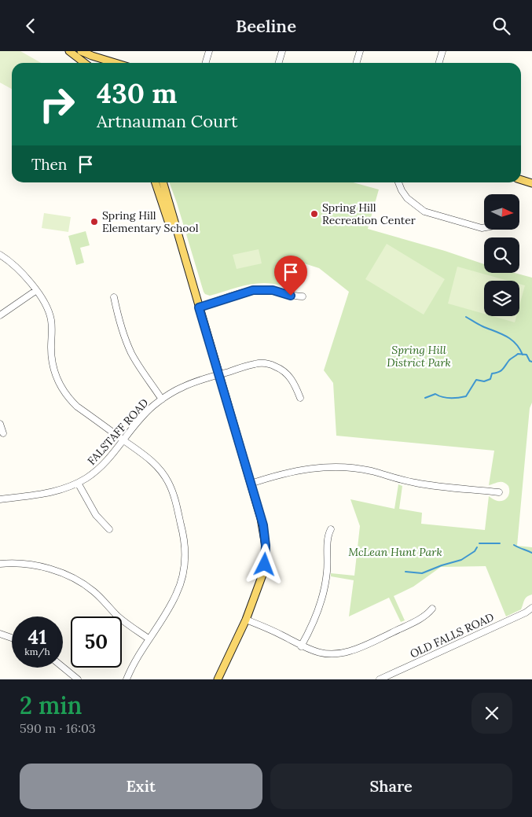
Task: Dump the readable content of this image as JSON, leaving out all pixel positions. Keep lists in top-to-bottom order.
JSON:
{
  "streets": {
    "street": ["FALSTAFF ROAD", "OLD FALLS ROAD"]
  },
  "parks": ["Spring Hill District Park", "McLean Hunt Park"],
  "places": ["Spring Hill Recreation Center", "Spring Hill Elementary School"],
  "north": "right",
  "page": {
    "header": "Beeline",
    "turn": ["430 m", "Artnauman Court"],
    "then": "Then",
    "speed": "41 km/h",
    "limit": "50",
    "heading": ["2 min", "590 m · 16:03"],
    "buttons": ["Exit", "Share"]
  }
}
